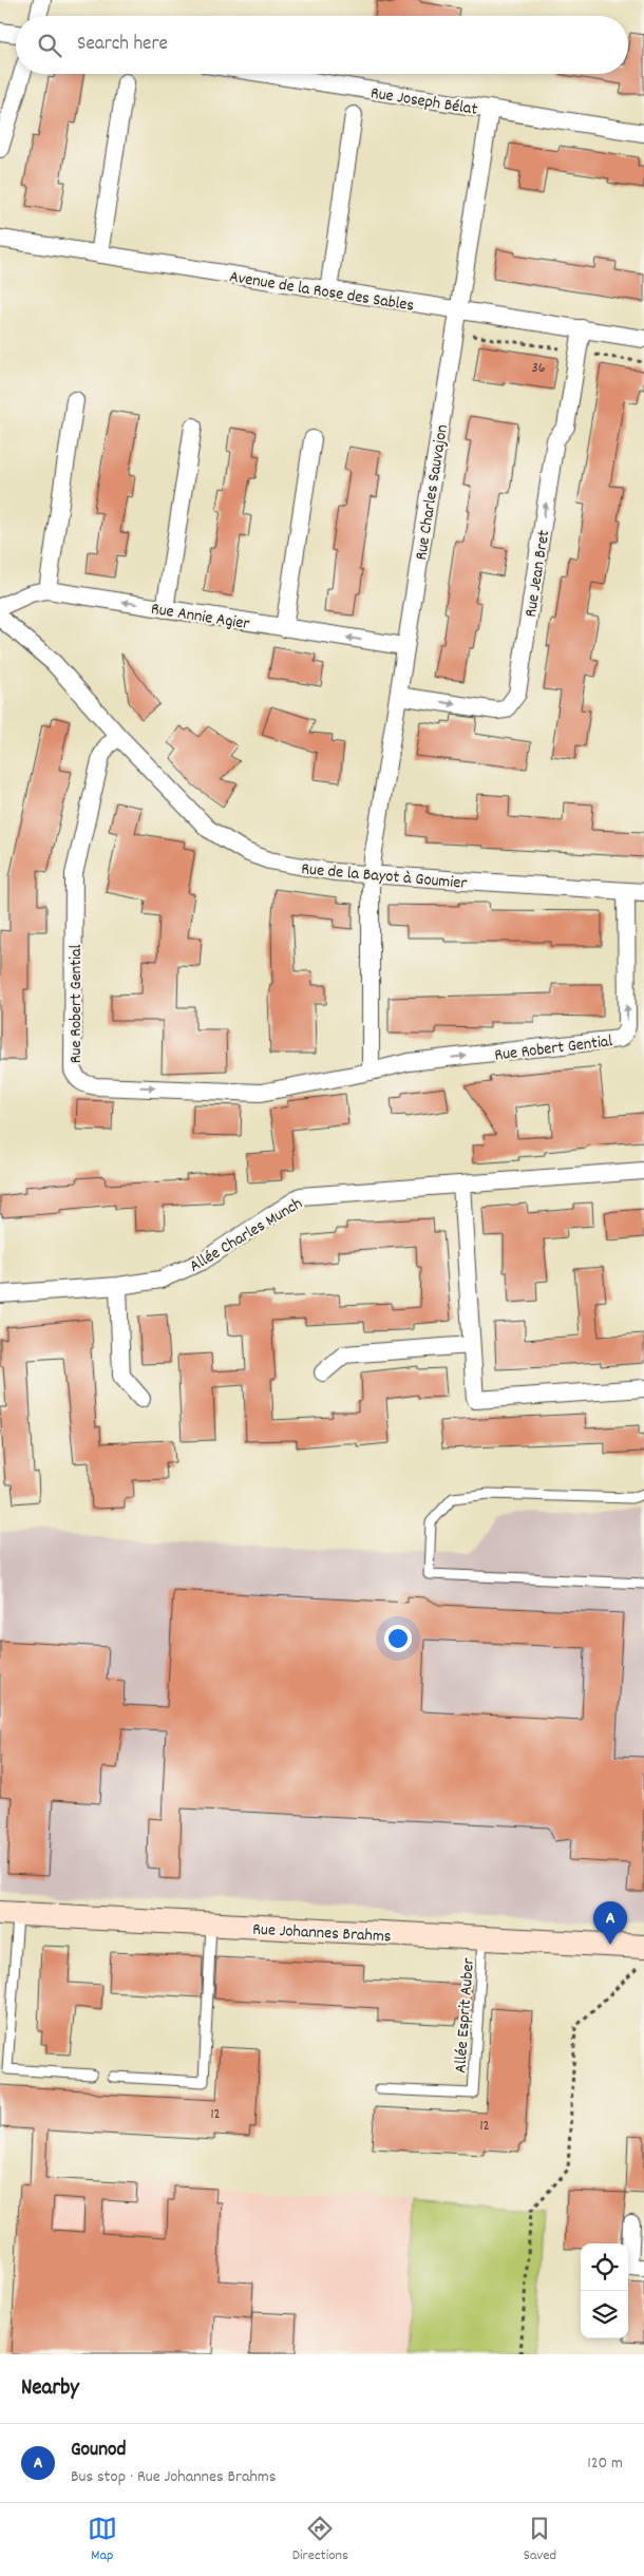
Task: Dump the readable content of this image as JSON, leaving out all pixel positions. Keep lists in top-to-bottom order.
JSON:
{
  "streets": {
    "street": [
      "Rue Joseph Bélat",
      "Avenue de la Rose des Sables",
      "Rue Charles Sauvajon",
      "Rue Jean Bret",
      "Rue Annie Agier",
      "Rue de la Bayot à Goumier",
      "Rue Robert Gential",
      "Allée Charles Munch",
      "Rue Johannes Brahms"
    ],
    "lane": ["Allée Esprit Auber"]
  },
  "crossings": [
    ["Rue Joseph Bélat", "Rue Charles Sauvajon"],
    ["Avenue de la Rose des Sables", "Rue Charles Sauvajon"],
    ["Avenue de la Rose des Sables", "Rue Jean Bret"],
    ["Rue Charles Sauvajon", "Rue Jean Bret"],
    ["Rue Charles Sauvajon", "Rue Annie Agier"],
    ["Rue Charles Sauvajon", "Rue de la Bayot à Goumier"],
    ["Rue de la Bayot à Goumier", "Rue Robert Gential"],
    ["Rue Johannes Brahms", "Allée Esprit Auber"]
  ],
  "one_way": ["Rue Jean Bret", "Rue Annie Agier"],
  "house_numbers": ["36", "12", "12"],
  "page": {
    "search": "Search here",
    "pins": "A",
    "heading": "Nearby",
    "list": [
      {
        "mark": "A",
        "name": "Gounod",
        "note": "Bus stop · Rue Johannes Brahms",
        "value": "120 m"
      }
    ],
    "nav": ["Map", "Directions", "Saved"]
  }
}
